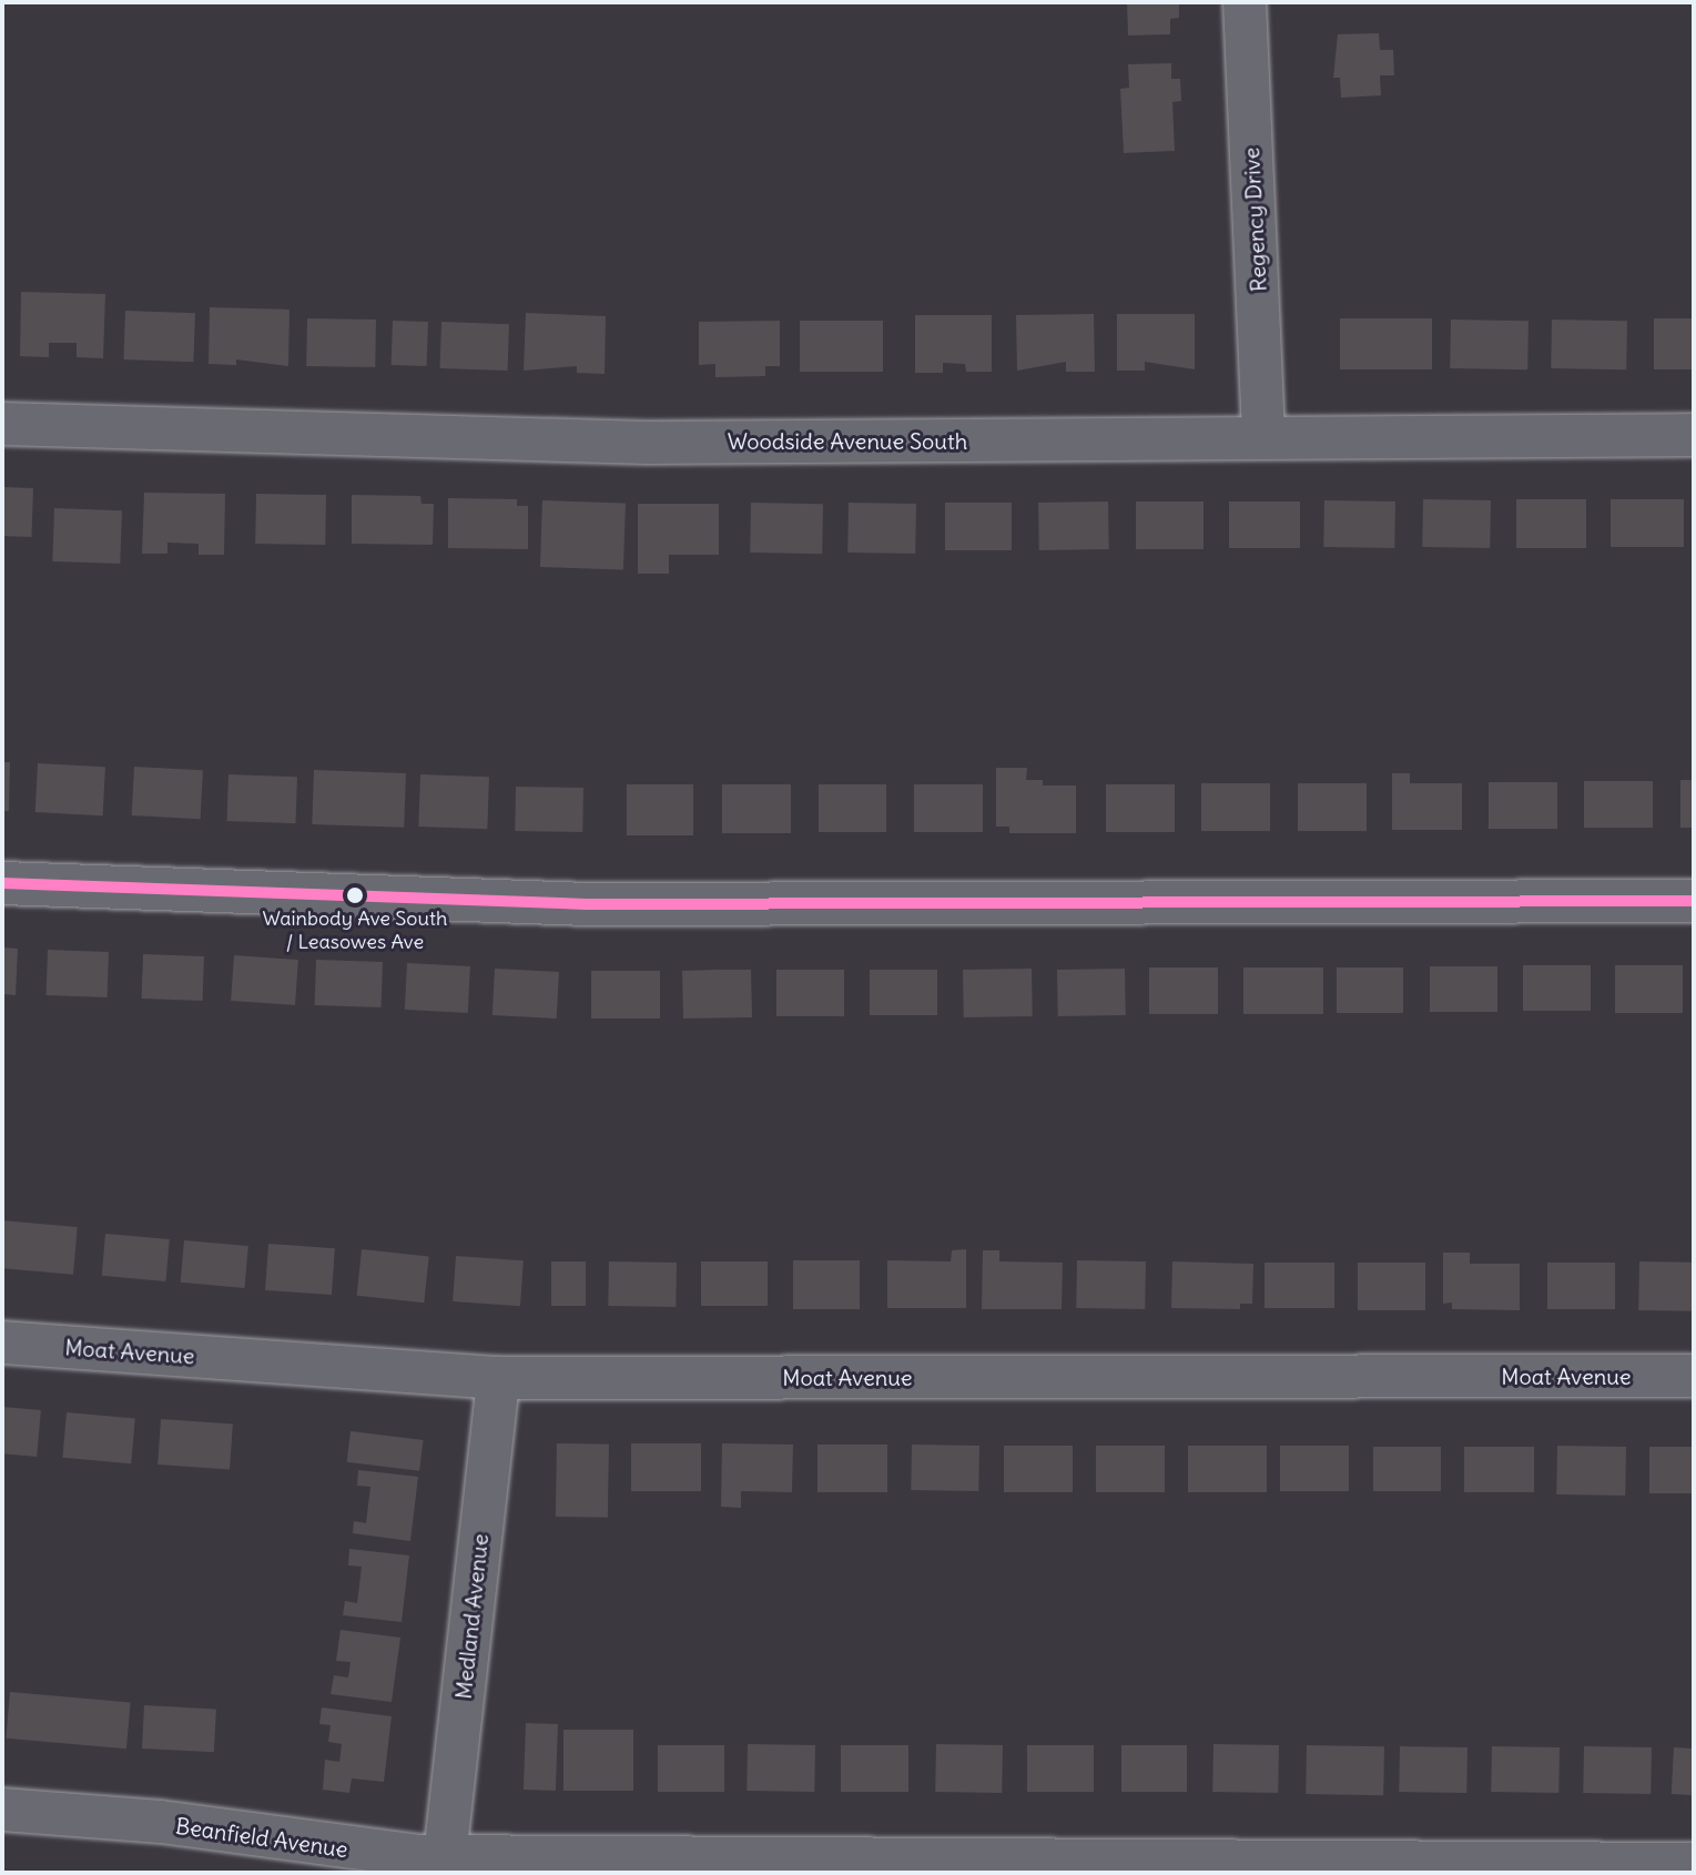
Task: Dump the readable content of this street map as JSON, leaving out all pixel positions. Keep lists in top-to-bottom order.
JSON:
{
  "streets": {
    "street": [
      "Regency Drive",
      "Woodside Avenue South",
      "Moat Avenue",
      "Medland Avenue",
      "Beanfield Avenue"
    ]
  },
  "crossings": [
    ["Regency Drive", "Woodside Avenue South"],
    ["Moat Avenue", "Medland Avenue"],
    ["Medland Avenue", "Beanfield Avenue"]
  ],
  "places": ["Wainbody Ave South / Leasowes Ave"]
}
